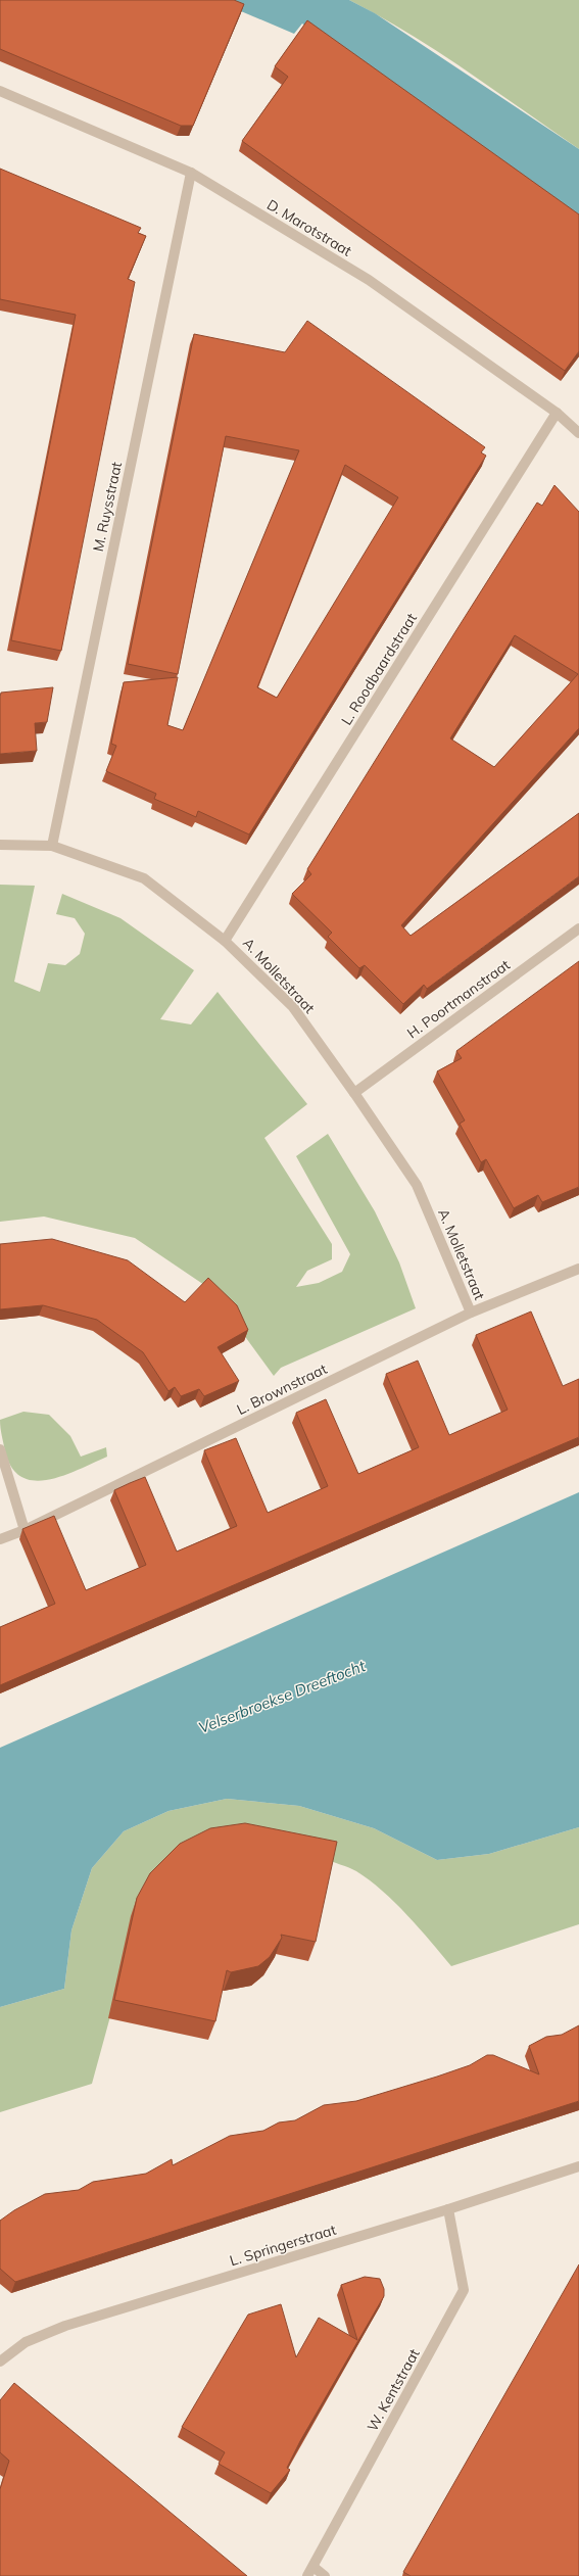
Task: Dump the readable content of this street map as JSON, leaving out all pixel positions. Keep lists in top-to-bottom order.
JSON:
{
  "streets": {
    "street": [
      "D. Marotstraat",
      "M. Ruysstraat",
      "L. Roodbaardstraat",
      "A. Molletstraat",
      "H. Poortmanstraat",
      "L. Brownstraat",
      "L. Springerstraat",
      "W. Kentstraat"
    ]
  },
  "crossings": [
    ["D. Marotstraat", "M. Ruysstraat"],
    ["D. Marotstraat", "L. Roodbaardstraat"],
    ["M. Ruysstraat", "A. Molletstraat"],
    ["L. Roodbaardstraat", "A. Molletstraat"],
    ["A. Molletstraat", "H. Poortmanstraat"],
    ["A. Molletstraat", "L. Brownstraat"],
    ["L. Springerstraat", "W. Kentstraat"]
  ],
  "water": ["Velserbroekse Dreeftocht"]
}
